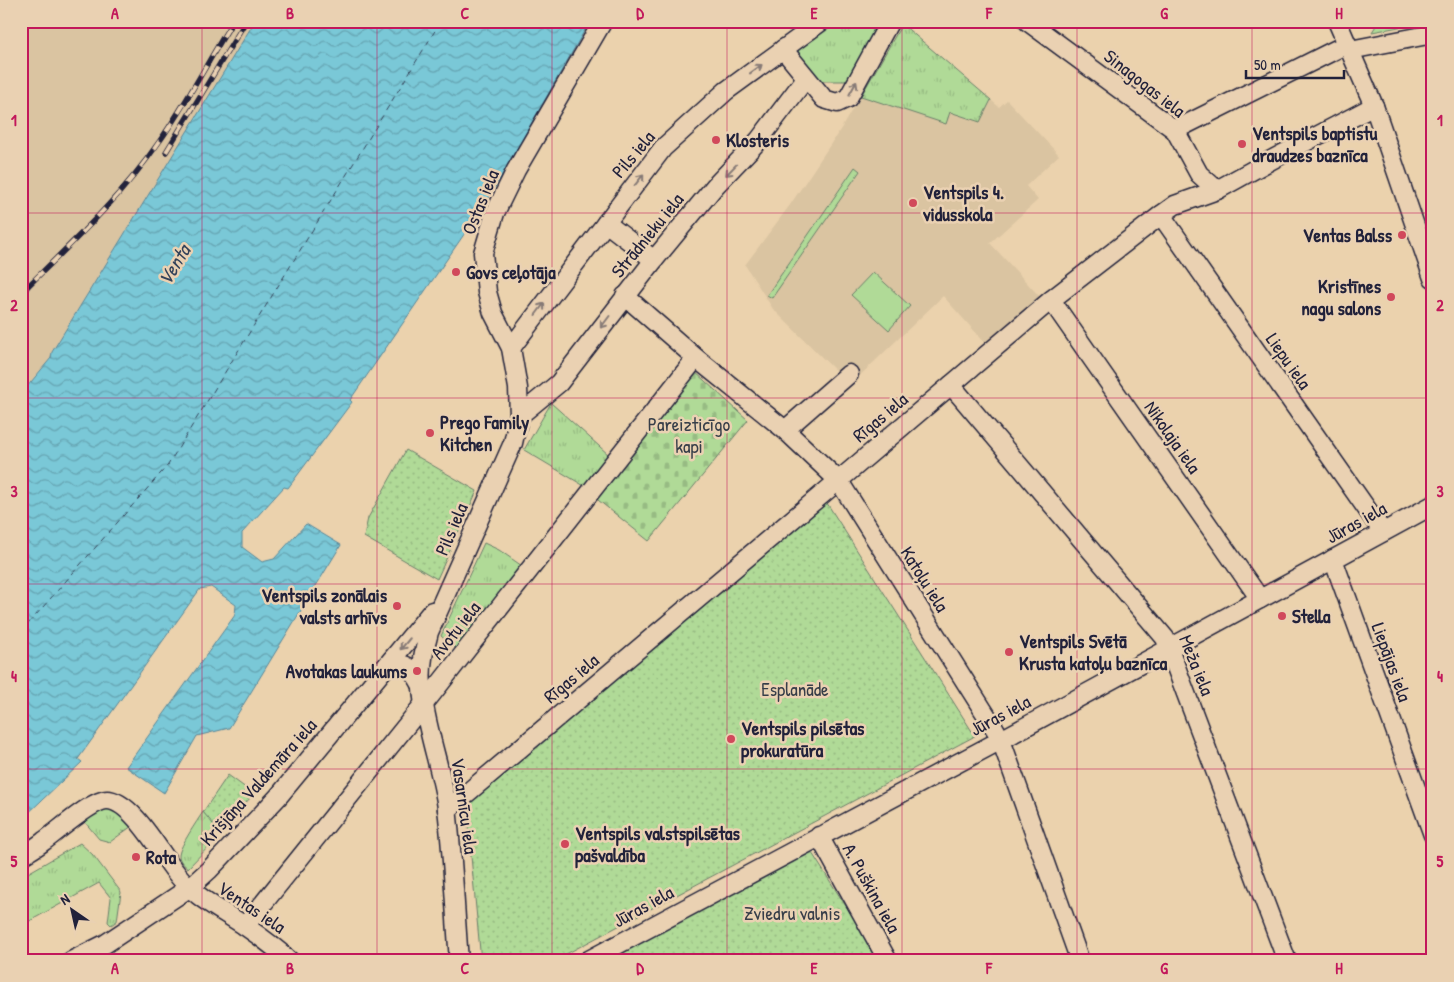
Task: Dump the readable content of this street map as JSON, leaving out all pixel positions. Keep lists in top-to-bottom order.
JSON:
{
  "streets": {
    "street": [
      "Sinagogas iela",
      "Pils iela",
      "Ostas iela",
      "Strādnieku iela",
      "Liepu iela",
      "Rīgas iela",
      "Nikolaja iela",
      "Jūras iela",
      "Katoļu iela",
      "Avotu iela",
      "Liepājas iela",
      "Meža iela",
      "Krišjāņa Valdemāra iela",
      "Vasarnīcu iela",
      "A. Puškina iela",
      "Ventas iela"
    ]
  },
  "crossings": [
    ["Sinagogas iela", "Rīgas iela"],
    ["Pils iela", "Ostas iela"],
    ["Pils iela", "Strādnieku iela"],
    ["Pils iela", "Krišjāņa Valdemāra iela"],
    ["Pils iela", "Vasarnīcu iela"],
    ["Ostas iela", "Strādnieku iela"],
    ["Strādnieku iela", "Katoļu iela"],
    ["Liepu iela", "Rīgas iela"],
    ["Liepu iela", "Jūras iela"],
    ["Rīgas iela", "Nikolaja iela"],
    ["Rīgas iela", "Katoļu iela"],
    ["Rīgas iela", "Meža iela"],
    ["Rīgas iela", "Vasarnīcu iela"],
    ["Nikolaja iela", "Jūras iela"],
    ["Jūras iela", "Katoļu iela"],
    ["Jūras iela", "Liepājas iela"],
    ["Jūras iela", "Meža iela"],
    ["Jūras iela", "A. Puškina iela"],
    ["Katoļu iela", "Avotu iela"],
    ["Avotu iela", "Vasarnīcu iela"],
    ["Avotu iela", "Ventas iela"],
    ["Krišjāņa Valdemāra iela", "Ventas iela"]
  ],
  "one_way": ["Pils iela", "Strādnieku iela"],
  "water": ["Venta"],
  "parks": ["Pareizticīgo kapi", "Esplanāde", "Zviedru valnis"],
  "places": [
    "Klosteris",
    "Ventspils baptistu draudzes baznīca",
    "Ventspils 4. vidusskola",
    "Ventas Balss",
    "Govs ceļotāja",
    "Kristīnes nagu salons",
    "Prego Family Kitchen",
    "Ventspils zonālais valsts arhīvs",
    "Stella",
    "Ventspils Svētā Krusta katoļu baznīca",
    "Avotakas laukums",
    "Ventspils pilsētas prokuratūra",
    "Ventspils valstspilsētas pašvaldība",
    "Rota"
  ],
  "scale_bar": "50 m",
  "north": "top left",
  "grid": {
    "columns": [
      "A",
      "B",
      "C",
      "D",
      "E",
      "F",
      "G",
      "H"
    ],
    "rows": [
      "1",
      "2",
      "3",
      "4",
      "5"
    ]
  }
}
